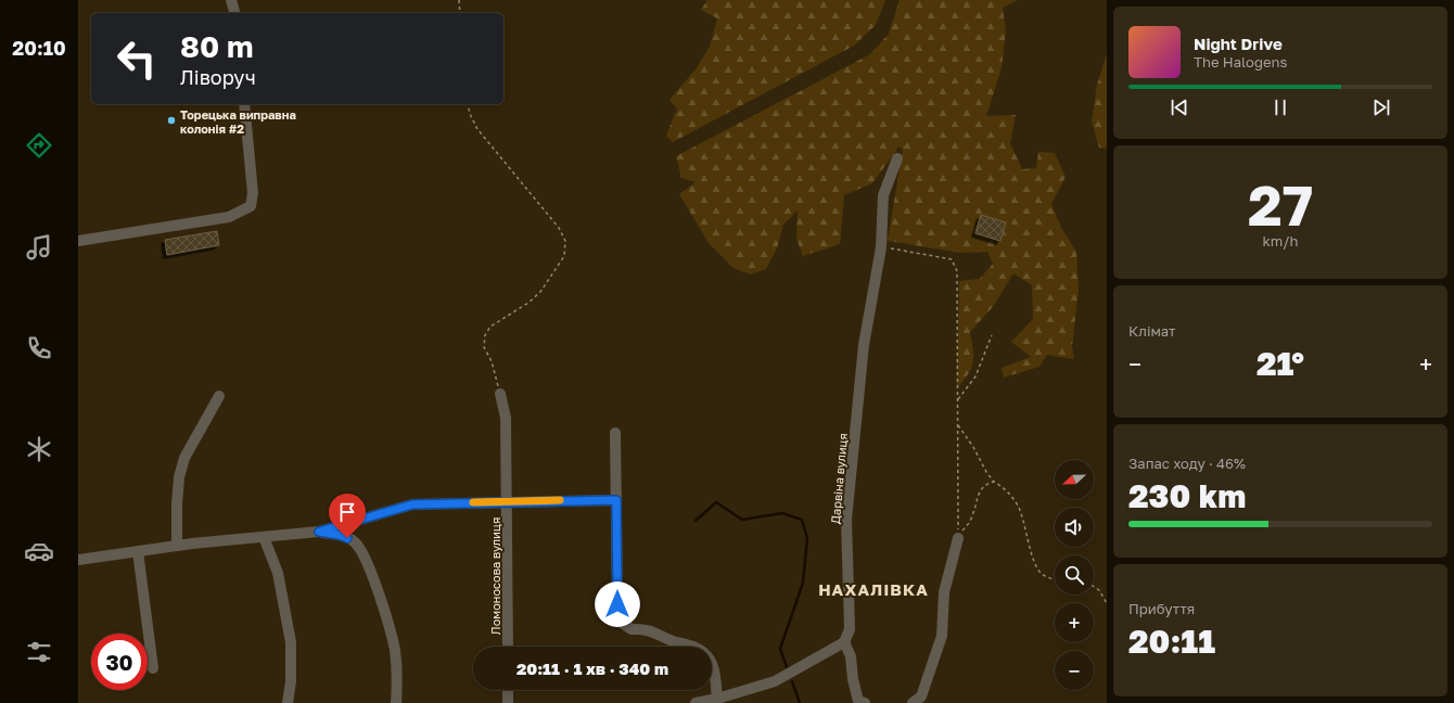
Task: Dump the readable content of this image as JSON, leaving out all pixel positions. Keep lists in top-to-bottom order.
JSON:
{
  "streets": {
    "street": ["Дарвіна вулиця", "Ломоносова вулиця"]
  },
  "districts": ["НАХАЛІВКА"],
  "places": ["Торецька виправна колонія #2"],
  "north": "left",
  "page": {
    "tabs": "20:10",
    "turn": ["80 m", "Ліворуч"],
    "song": ["Night Drive", "The Halogens"],
    "tile": [
      ["27", "km/h"],
      "Клімат",
      ["Запас ходу · 46%", "230 km"],
      ["Прибуття", "20:11"]
    ],
    "heat": ["−", "21°", "+"],
    "map_buttons": ["+", "−"],
    "limit": "30",
    "trip": "20:11 · 1 хв · 340 m"
  }
}
